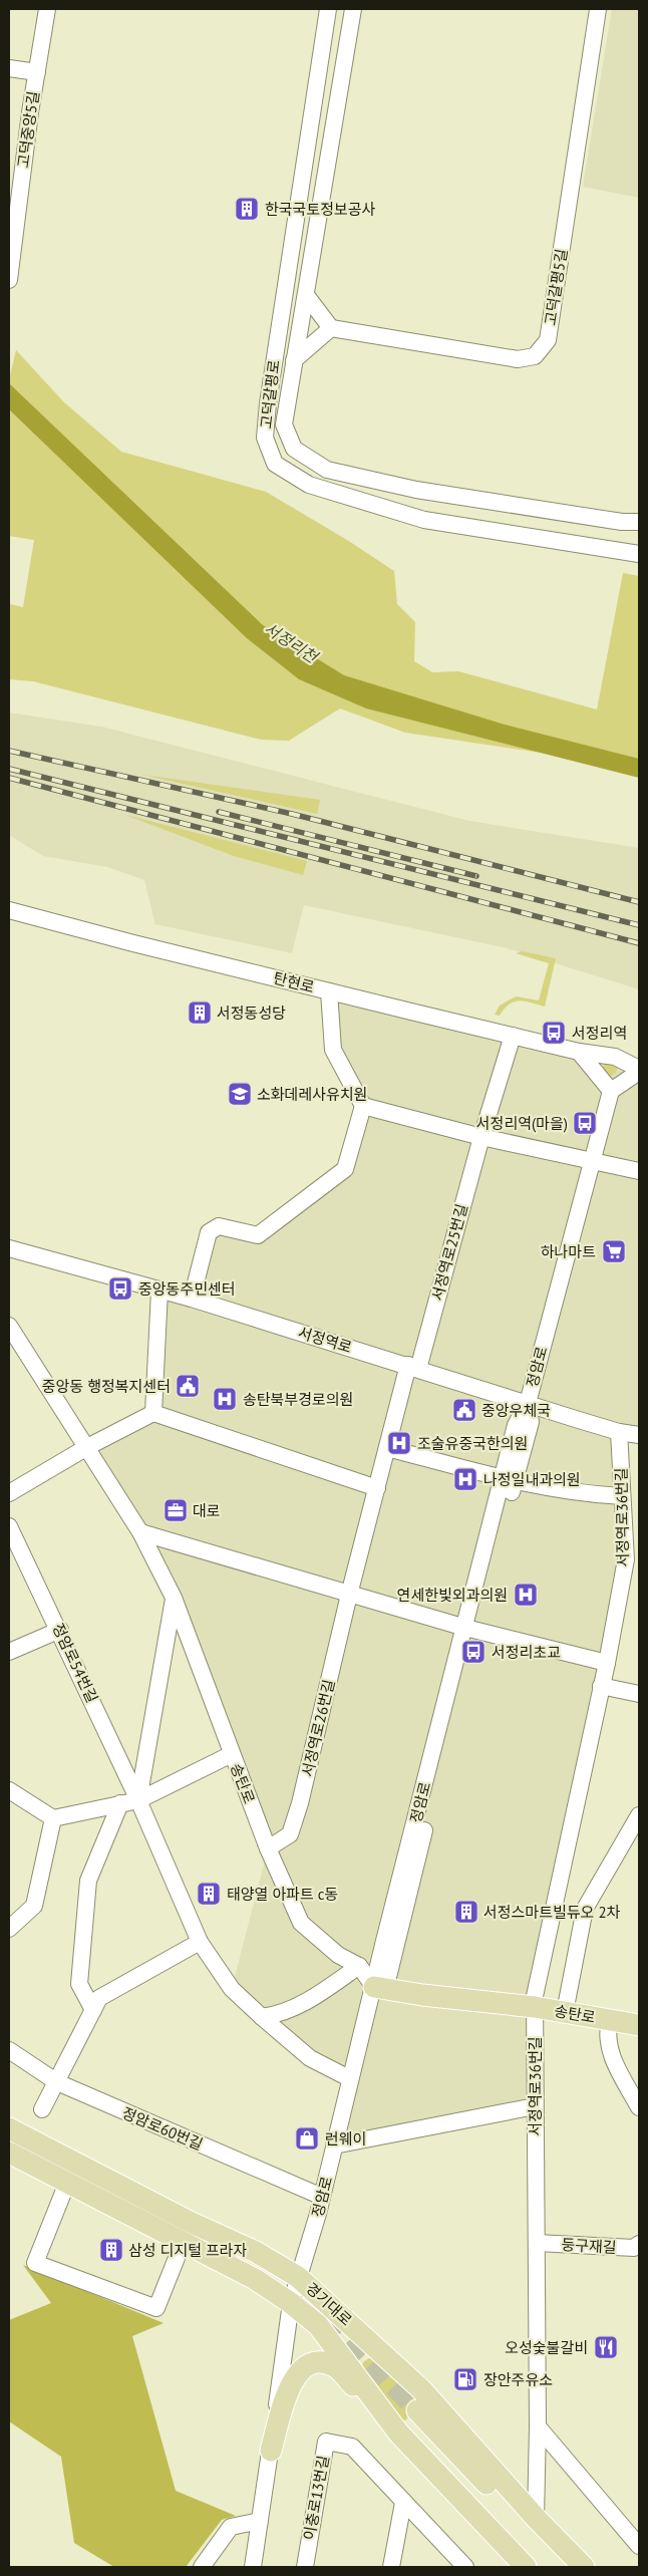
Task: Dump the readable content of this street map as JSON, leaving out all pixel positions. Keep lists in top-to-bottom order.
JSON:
{
  "streets": {
    "main road": ["송탄로", "경기대로"],
    "street": [
      "고덕중앙5길",
      "고덕갈평5길",
      "고덕갈평로",
      "탄현로",
      "서정역로25번길",
      "서정역로",
      "정암로",
      "서정역로36번길",
      "정암로54번길",
      "서정역로26번길",
      "정암로60번길",
      "둥구재길",
      "이충로13번길"
    ]
  },
  "crossings": [
    ["탄현로", "서정역로25번길"],
    ["서정역로25번길", "서정역로"],
    ["서정역로25번길", "서정역로26번길"],
    ["서정역로", "정암로"],
    ["서정역로", "서정역로36번길"],
    ["서정역로", "서정역로26번길"],
    ["정암로", "정암로54번길"],
    ["정암로", "송탄로"],
    ["정암로", "정암로60번길"],
    ["정암로", "경기대로"],
    ["서정역로36번길", "송탄로"],
    ["서정역로36번길", "둥구재길"],
    ["서정역로36번길", "경기대로"],
    ["서정역로26번길", "송탄로"]
  ],
  "water": ["서정리천"],
  "places": {
    "building": [
      "한국국토정보공사",
      "서정동성당",
      "태양열 아파트 c동",
      "서정스마트빌듀오 2차",
      "삼성 디지털 프라자"
    ],
    "bus stop": [
      "서정리역",
      "서정리역(마을)",
      "중앙동주민센터",
      "서정리초교"
    ],
    "school or university": ["소화데레사유치원"],
    "supermarket": ["하나마트"],
    "public building": ["중앙동 행정복지센터", "중앙우체국"],
    "hospital": [
      "송탄북부경로의원",
      "조술유중국한의원",
      "나정일내과의원",
      "연세한빛외과의원"
    ],
    "office": ["대로"],
    "shop": ["런웨이"],
    "restaurant": ["오성숯불갈비"],
    "fuel station": ["장안주유소"]
  }
}
